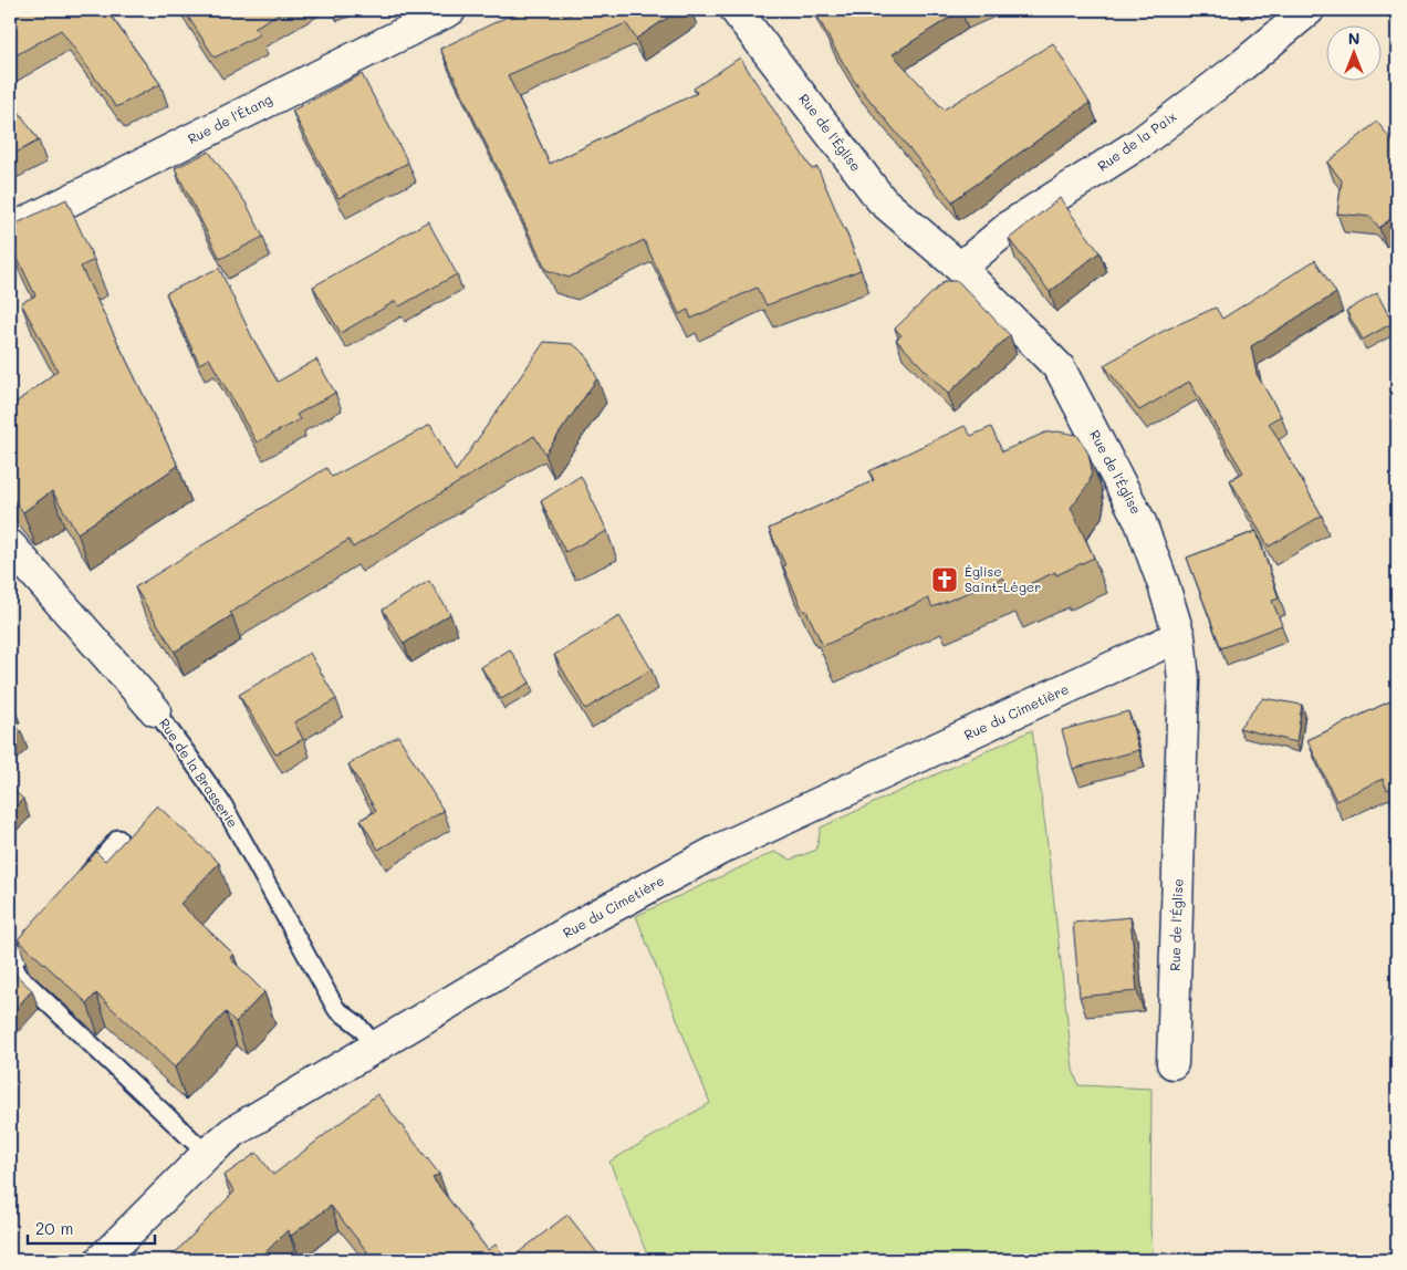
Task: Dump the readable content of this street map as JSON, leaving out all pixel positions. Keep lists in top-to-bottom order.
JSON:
{
  "streets": {
    "street": [
      "Rue de l'Étang",
      "Rue de l'Église",
      "Rue de la Paix",
      "Rue du Cimetière",
      "Rue de la Brasserie"
    ]
  },
  "crossings": [
    ["Rue de l'Église", "Rue de la Paix"],
    ["Rue de l'Église", "Rue du Cimetière"],
    ["Rue du Cimetière", "Rue de la Brasserie"]
  ],
  "places": {
    "church": ["Église Saint-Léger"]
  },
  "scale_bar": "20 m",
  "north": "top"
}
